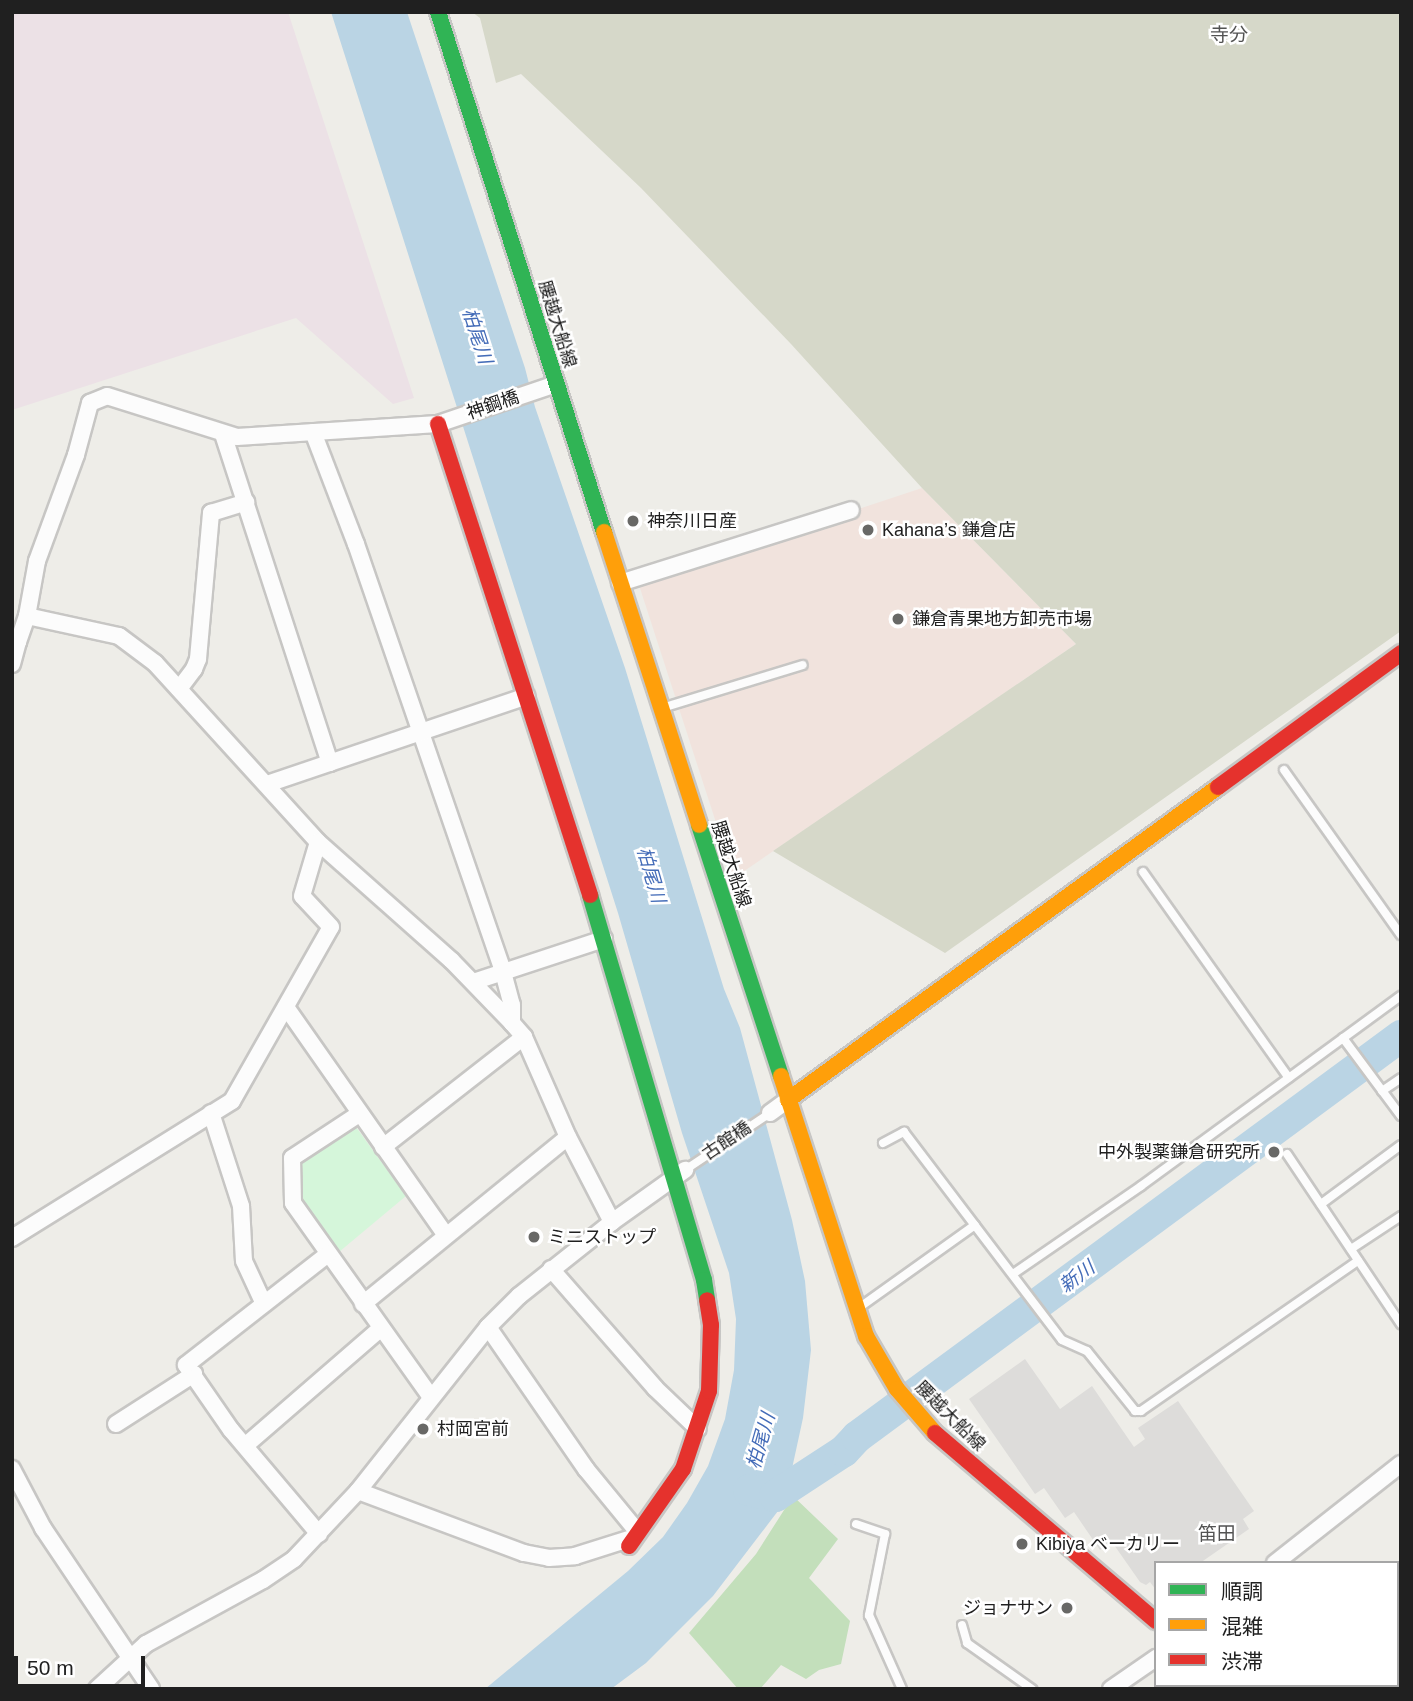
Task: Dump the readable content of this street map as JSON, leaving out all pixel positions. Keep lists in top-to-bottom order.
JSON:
{
  "streets": {
    "street": ["腰越大船線", "神鋼橋"],
    "lane": ["古館橋"]
  },
  "crossings": [
    ["腰越大船線", "神鋼橋"]
  ],
  "districts": ["寺分", "笛田"],
  "water": ["柏尾川", "新川"],
  "places": [
    "神奈川日産",
    "Kahana’s 鎌倉店",
    "鎌倉青果地方卸売市場",
    "中外製薬鎌倉研究所",
    "ミニストップ",
    "村岡宮前",
    "Kibiya ベーカリー",
    "ジョナサン"
  ],
  "legend": ["順調", "混雑", "渋滞"],
  "scale_bar": "50 m"
}
